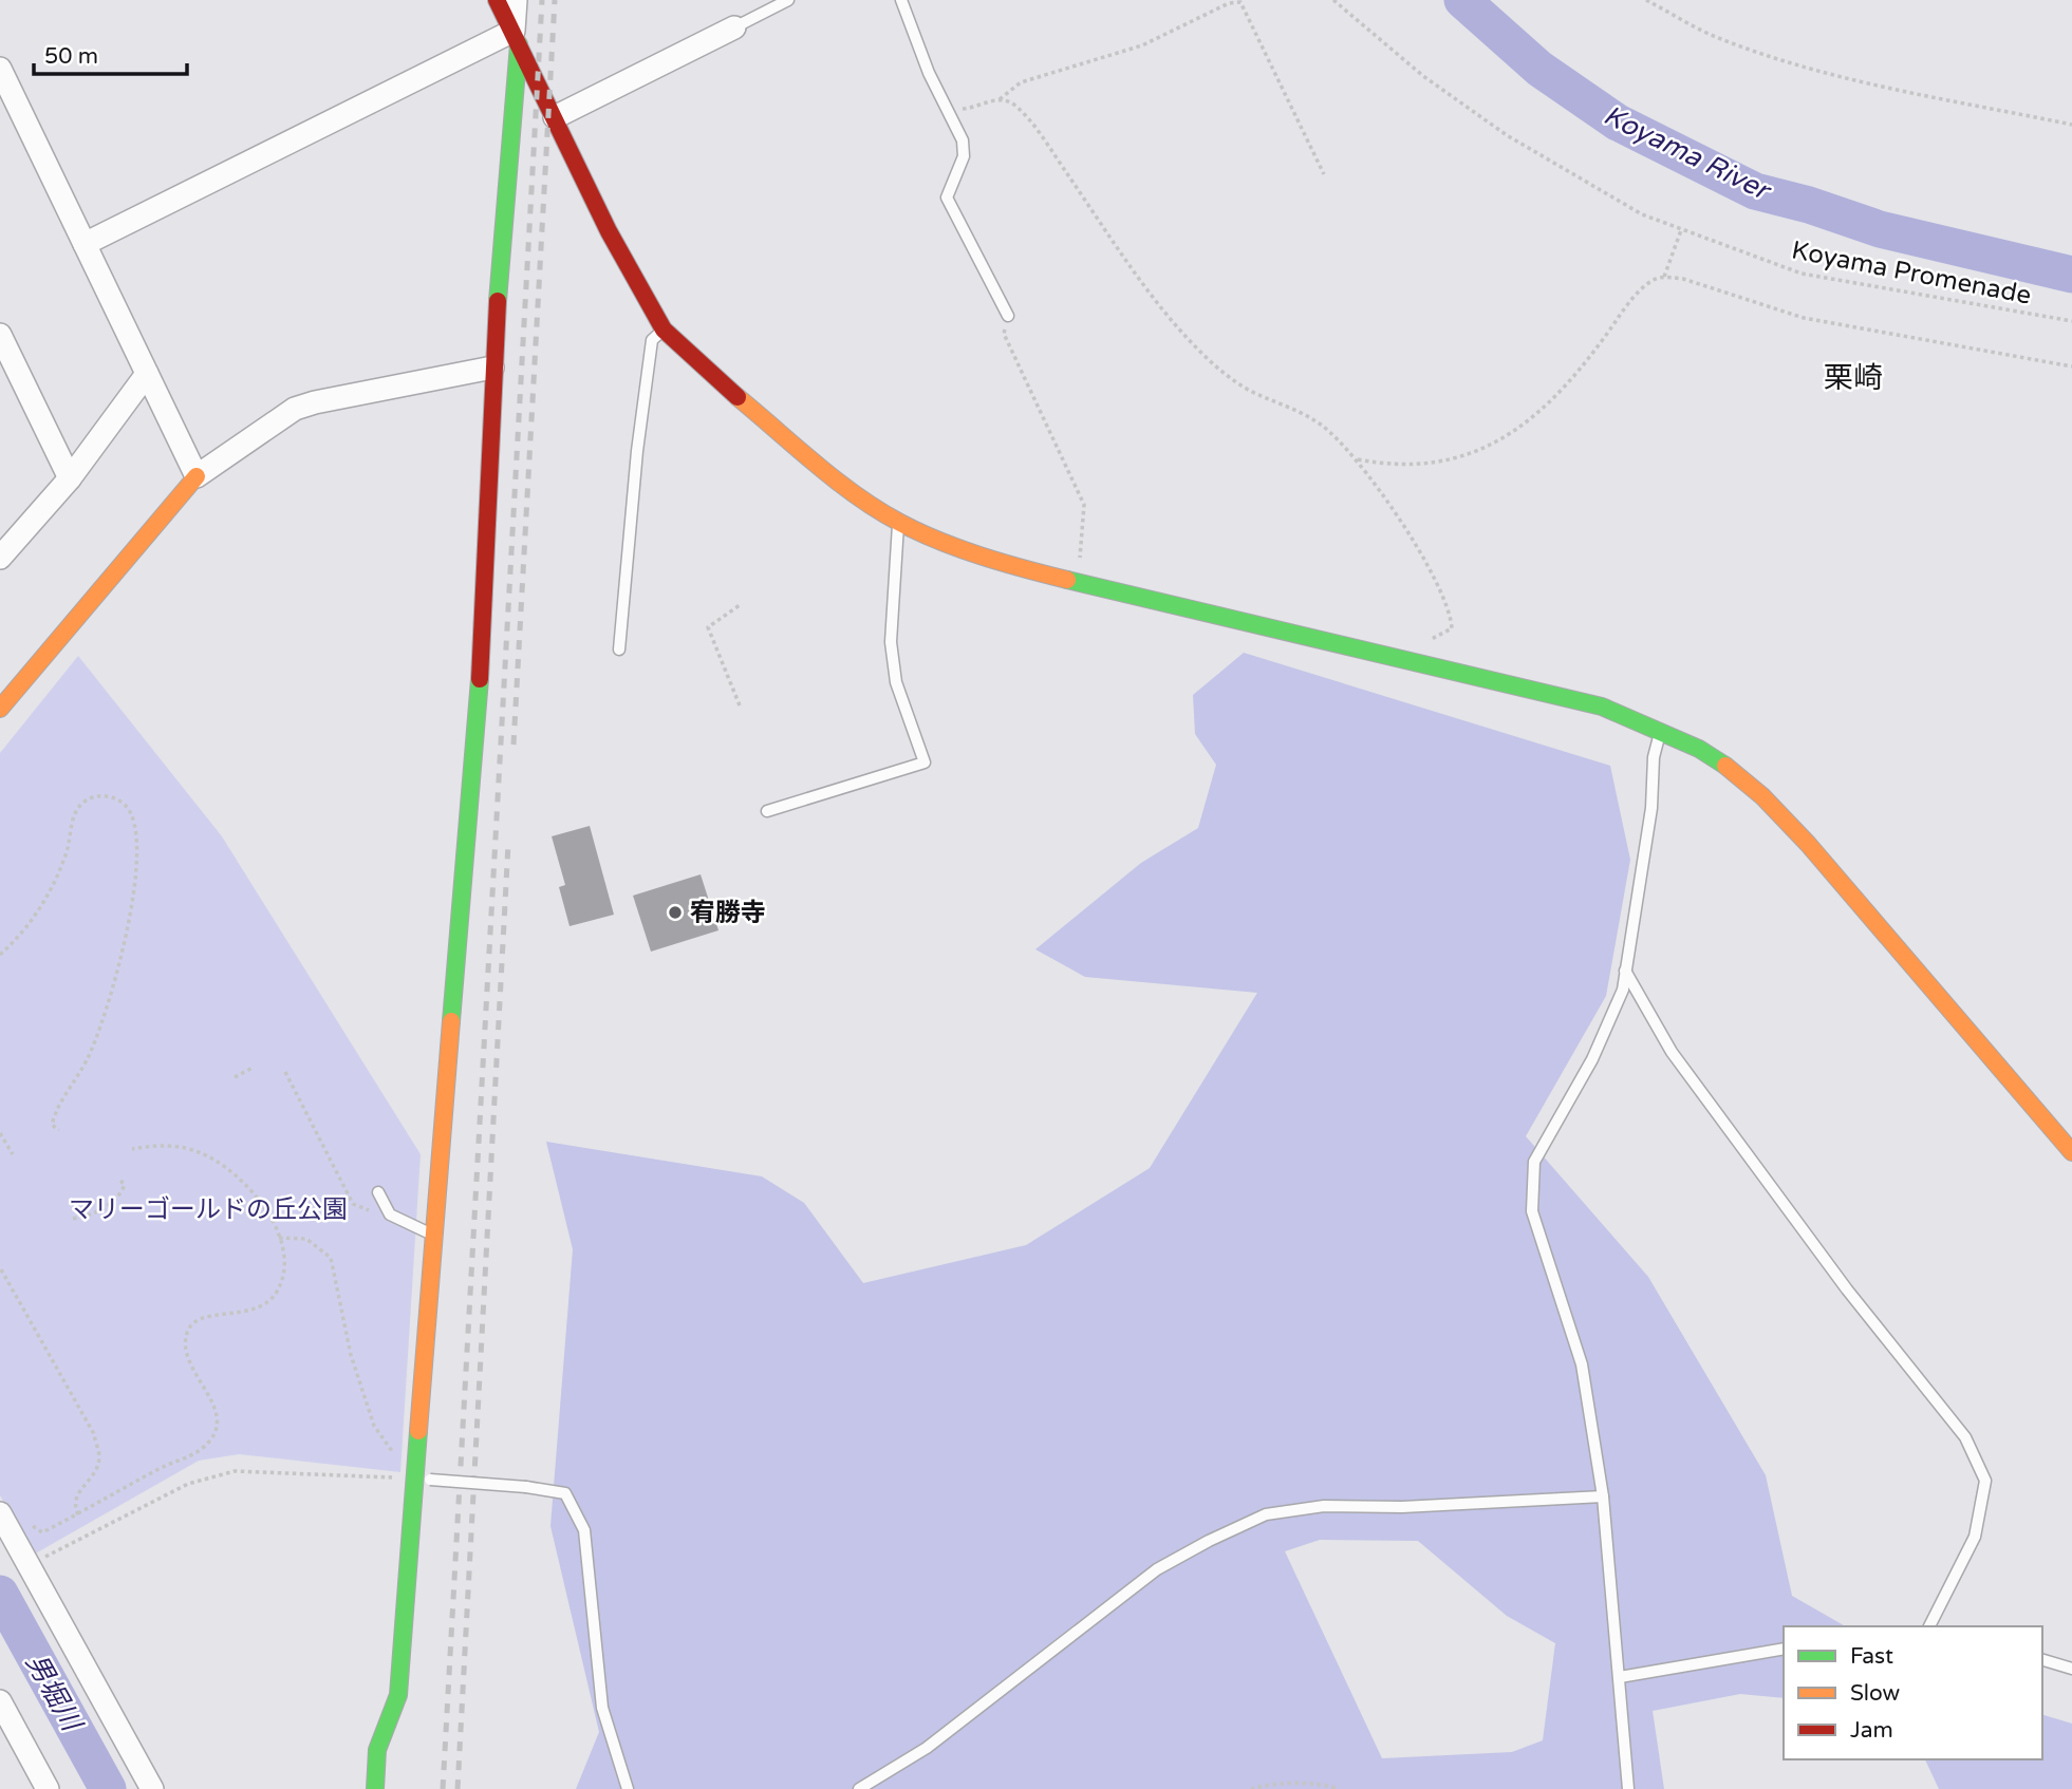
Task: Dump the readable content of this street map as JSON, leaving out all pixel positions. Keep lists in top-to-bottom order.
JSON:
{
  "streets": {
    "path": ["Koyama Promenade"]
  },
  "districts": ["栗崎"],
  "water": ["Koyama River", "男堀川"],
  "parks": ["マリーゴールドの丘公園"],
  "places": ["宥勝寺"],
  "legend": ["Fast", "Slow", "Jam"],
  "scale_bar": "50 m"
}
